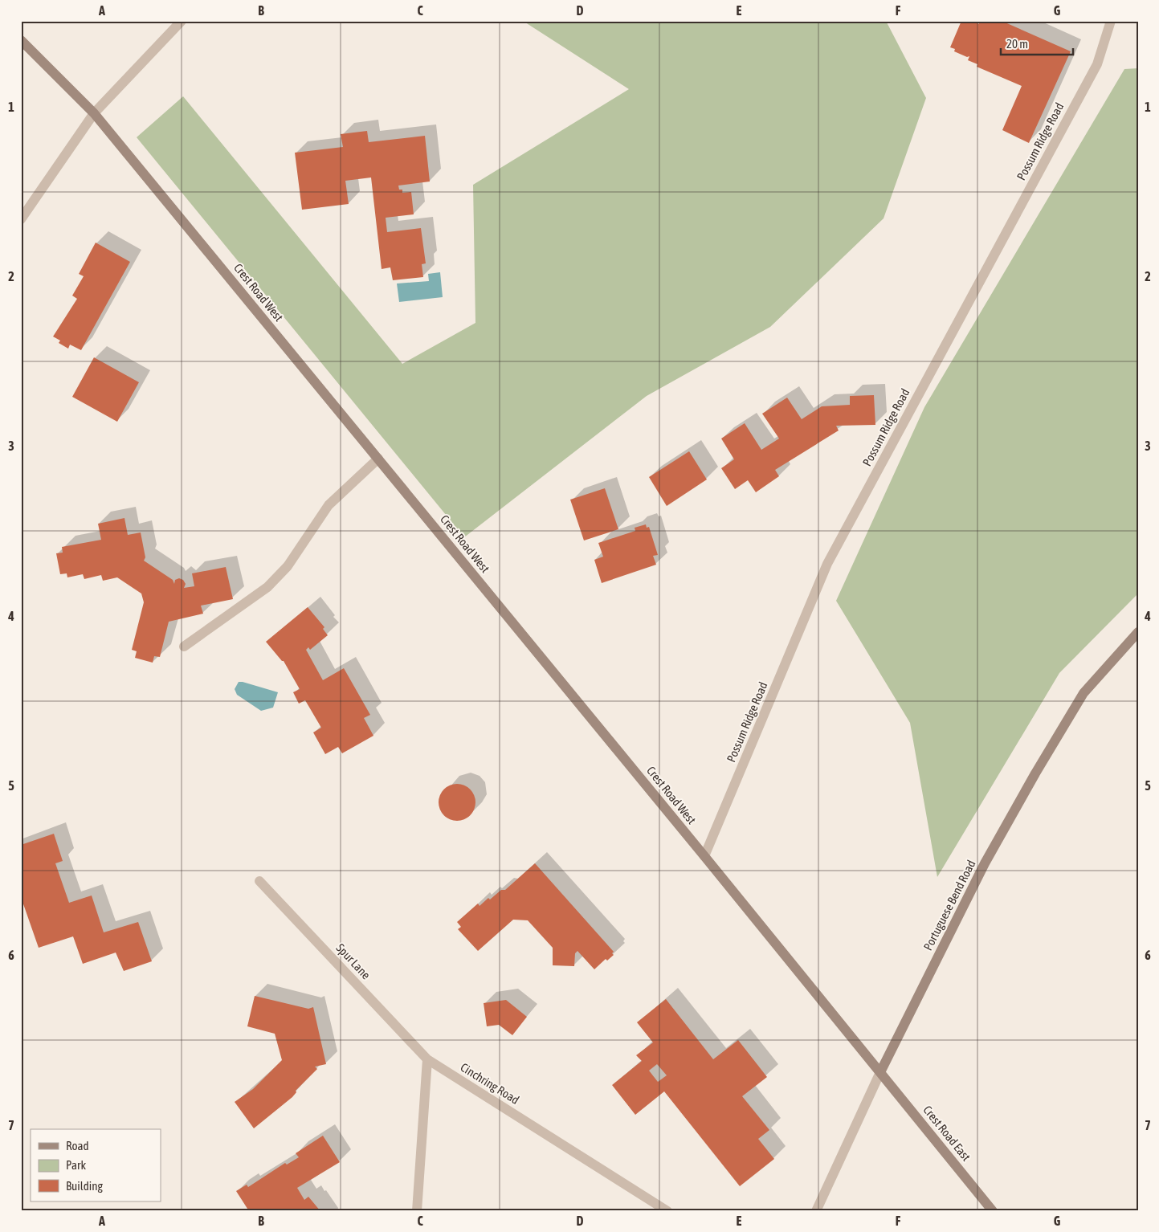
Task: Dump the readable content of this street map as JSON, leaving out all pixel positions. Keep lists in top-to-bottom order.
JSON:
{
  "streets": {
    "street": [
      "Possum Ridge Road",
      "Crest Road West",
      "Portuguese Bend Road",
      "Spur Lane",
      "Cinchring Road",
      "Crest Road East"
    ]
  },
  "crossings": [
    ["Possum Ridge Road", "Crest Road West"],
    ["Crest Road West", "Portuguese Bend Road"],
    ["Crest Road West", "Crest Road East"],
    ["Portuguese Bend Road", "Crest Road East"],
    ["Spur Lane", "Cinchring Road"]
  ],
  "legend": ["Road", "Park", "Building"],
  "scale_bar": "20 m",
  "grid": {
    "columns": [
      "A",
      "B",
      "C",
      "D",
      "E",
      "F",
      "G"
    ],
    "rows": [
      "1",
      "2",
      "3",
      "4",
      "5",
      "6",
      "7"
    ]
  }
}
